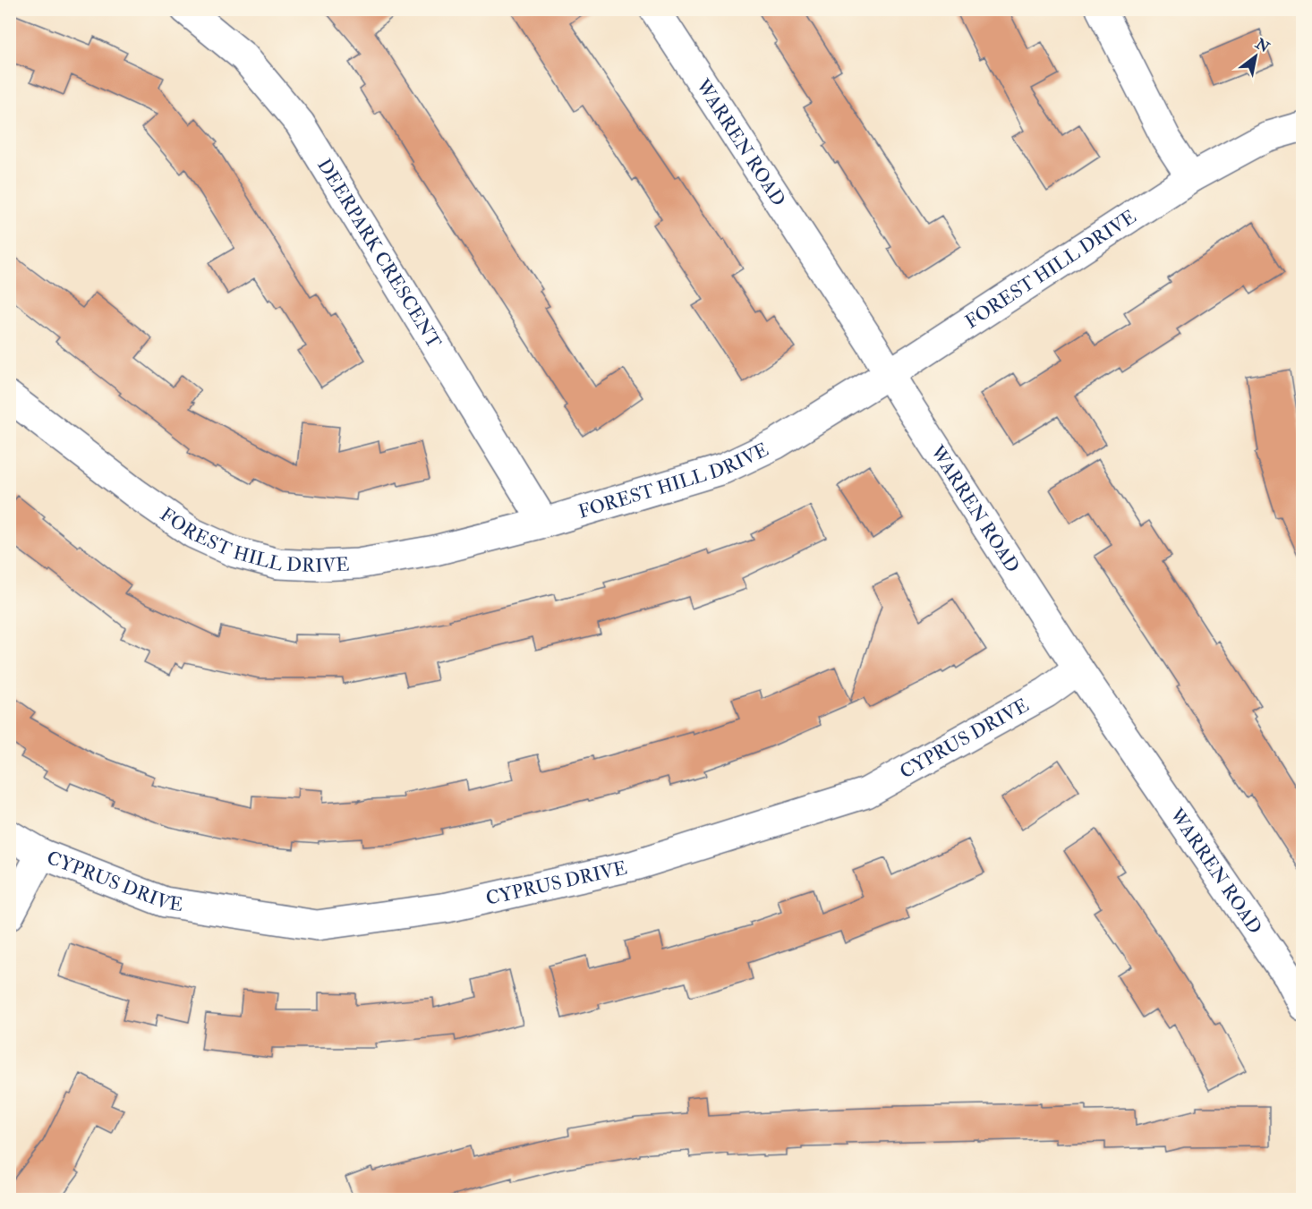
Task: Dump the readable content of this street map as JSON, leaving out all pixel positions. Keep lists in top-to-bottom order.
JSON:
{
  "streets": {
    "street": [
      "WARREN ROAD",
      "DEERPARK CRESCENT",
      "FOREST HILL DRIVE",
      "CYPRUS DRIVE"
    ]
  },
  "crossings": [
    ["WARREN ROAD", "FOREST HILL DRIVE"],
    ["WARREN ROAD", "CYPRUS DRIVE"],
    ["DEERPARK CRESCENT", "FOREST HILL DRIVE"]
  ],
  "north": "top right"
}
